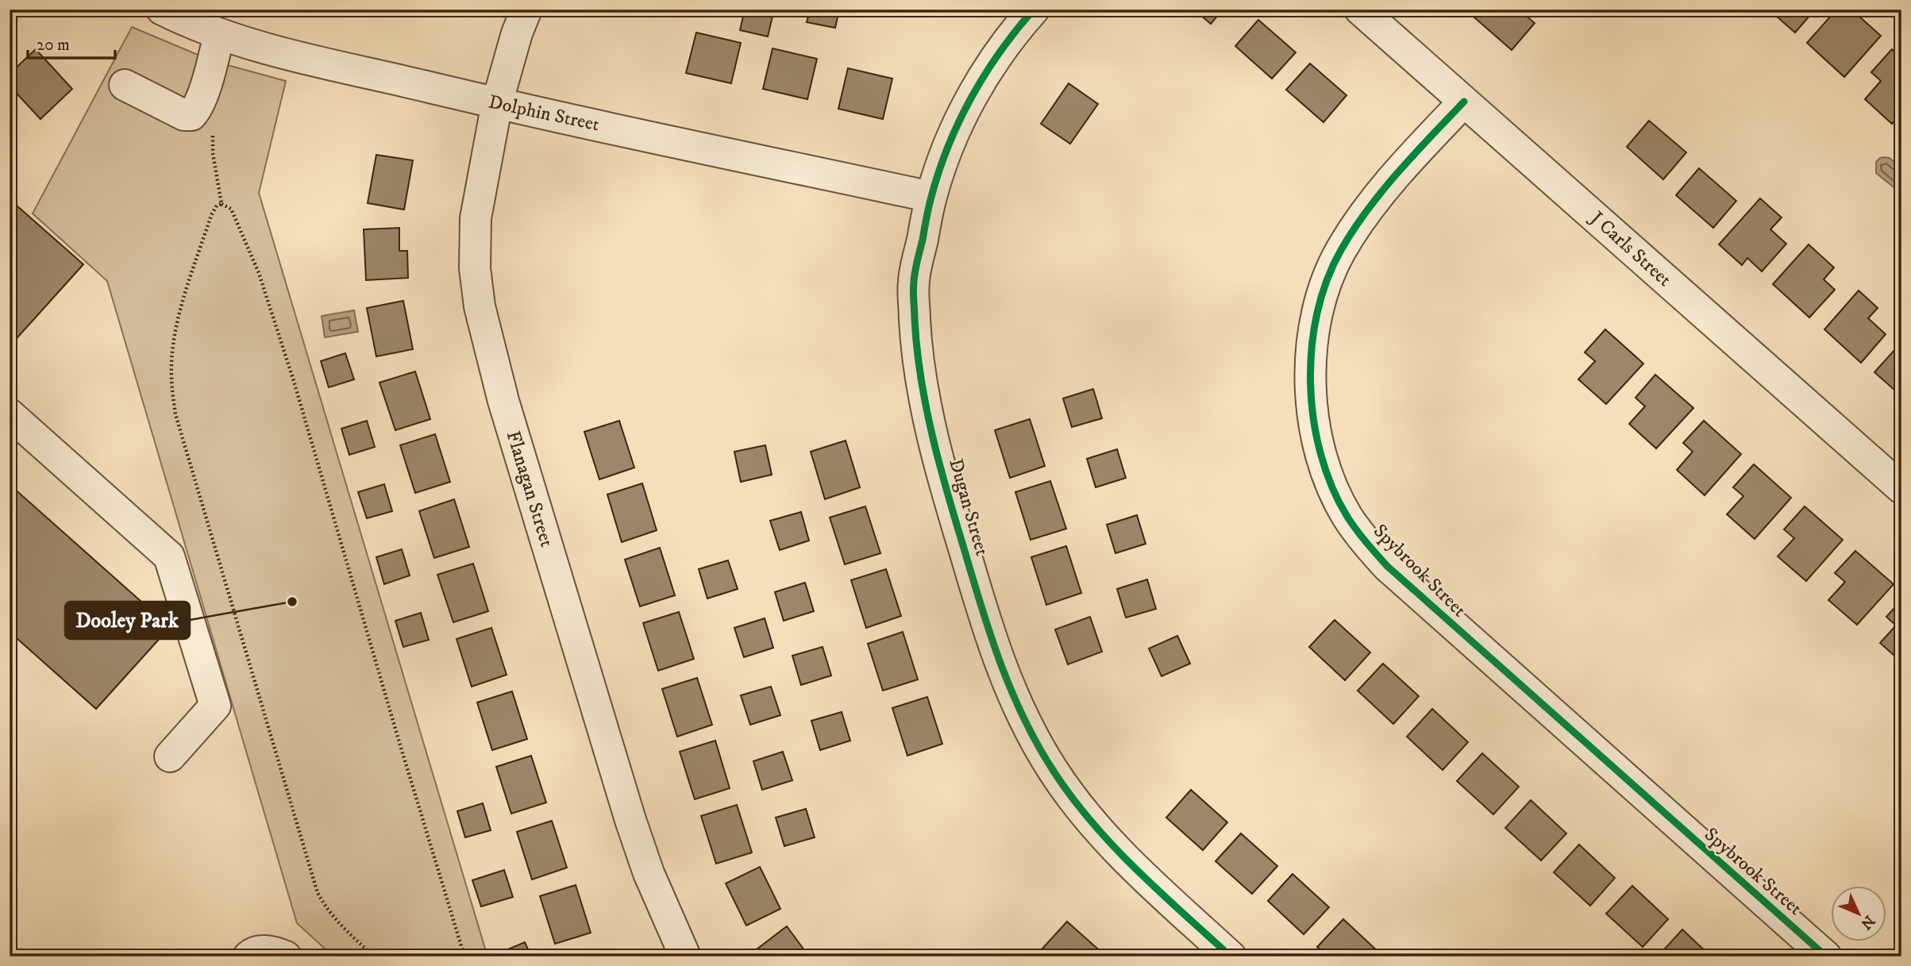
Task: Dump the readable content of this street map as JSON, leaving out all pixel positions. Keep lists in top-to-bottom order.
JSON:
{
  "streets": {
    "street": [
      "Dolphin Street",
      "J Carls Street",
      "Flanagan Street",
      "Dugan Street",
      "Spybrook Street"
    ]
  },
  "crossings": [
    ["Dolphin Street", "Flanagan Street"],
    ["Dolphin Street", "Dugan Street"],
    ["J Carls Street", "Spybrook Street"]
  ],
  "places": ["Dooley Park"],
  "scale_bar": "20 m",
  "north": "bottom right"
}
